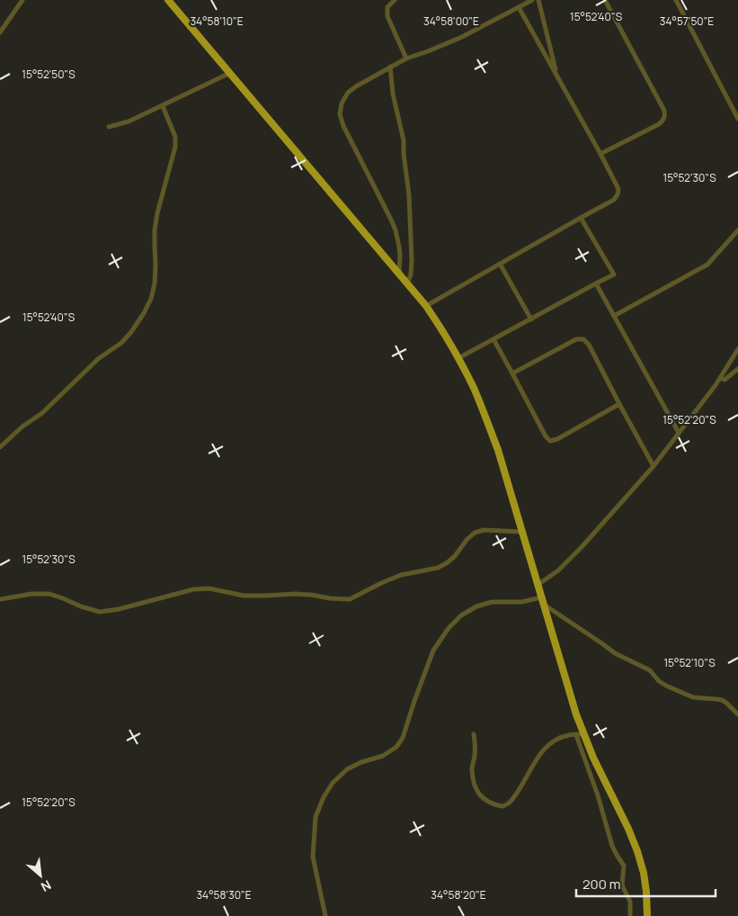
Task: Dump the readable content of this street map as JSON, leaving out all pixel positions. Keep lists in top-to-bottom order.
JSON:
{
  "scale_bar": "200 m",
  "north": "bottom right",
  "coordinates": [
    "15°52'40\"S",
    "34°58'10\"E",
    "34°58'00\"E",
    "34°57'50\"E",
    "15°52'50\"S",
    "15°52'30\"S",
    "15°52'20\"S",
    "15°52'10\"S",
    "34°58'30\"E",
    "34°58'20\"E"
  ]
}
